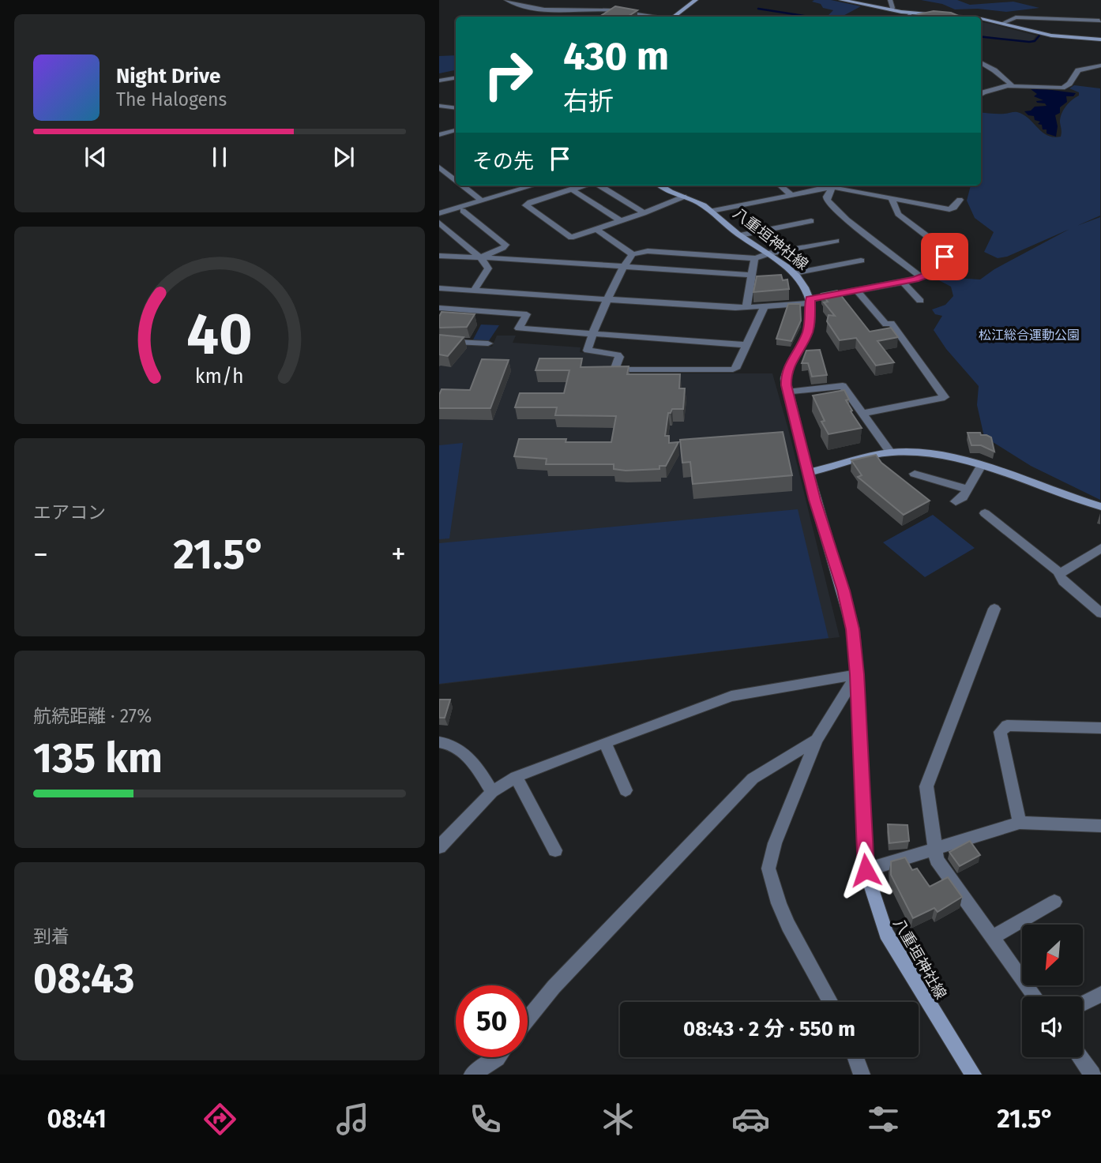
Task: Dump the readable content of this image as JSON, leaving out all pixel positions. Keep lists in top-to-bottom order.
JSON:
{
  "streets": {
    "main road": ["八重垣神社線"]
  },
  "parks": ["松江総合運動公園"],
  "north": "bottom left",
  "page": {
    "turn": ["430 m", "右折"],
    "song": ["Night Drive", "The Halogens"],
    "then": "その先",
    "tile": [
      "エアコン",
      ["航続距離 · 27%", "135 km"],
      ["到着", "08:43"]
    ],
    "heat": ["−", "21.5°", "+"],
    "limit": "50",
    "trip": "08:43 · 2 分 · 550 m",
    "tabs": ["08:41", "21.5°"],
    "gauge": ["40", "km/h"]
  }
}
